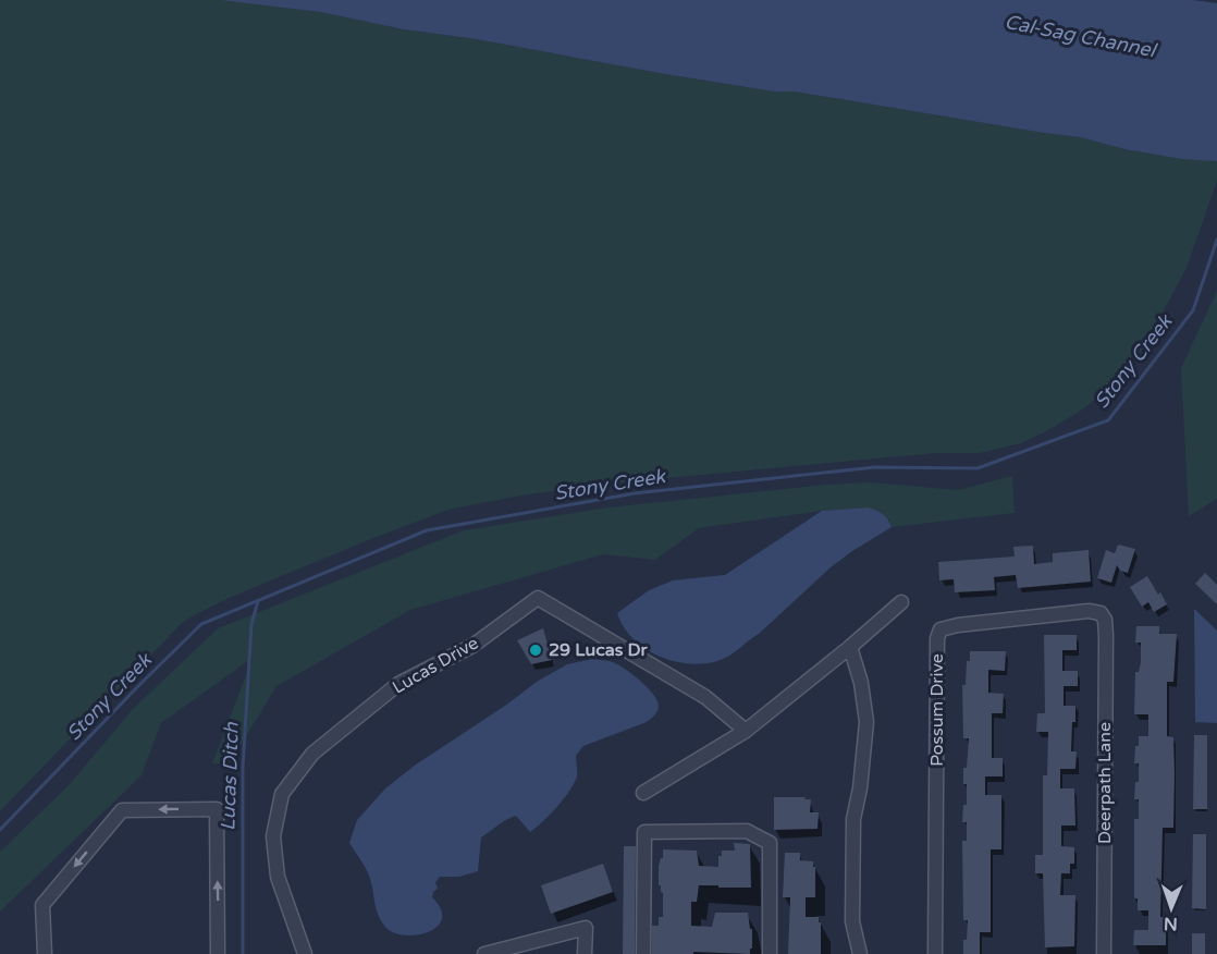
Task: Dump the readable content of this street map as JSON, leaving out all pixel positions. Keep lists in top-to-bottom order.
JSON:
{
  "streets": {
    "street": ["Lucas Drive", "Possum Drive", "Deerpath Lane"]
  },
  "crossings": [
    ["Possum Drive", "Deerpath Lane"]
  ],
  "water": ["Cal-Sag Channel", "Stony Creek", "Lucas Ditch"],
  "places": ["29 Lucas Dr"],
  "north": "bottom"
}
